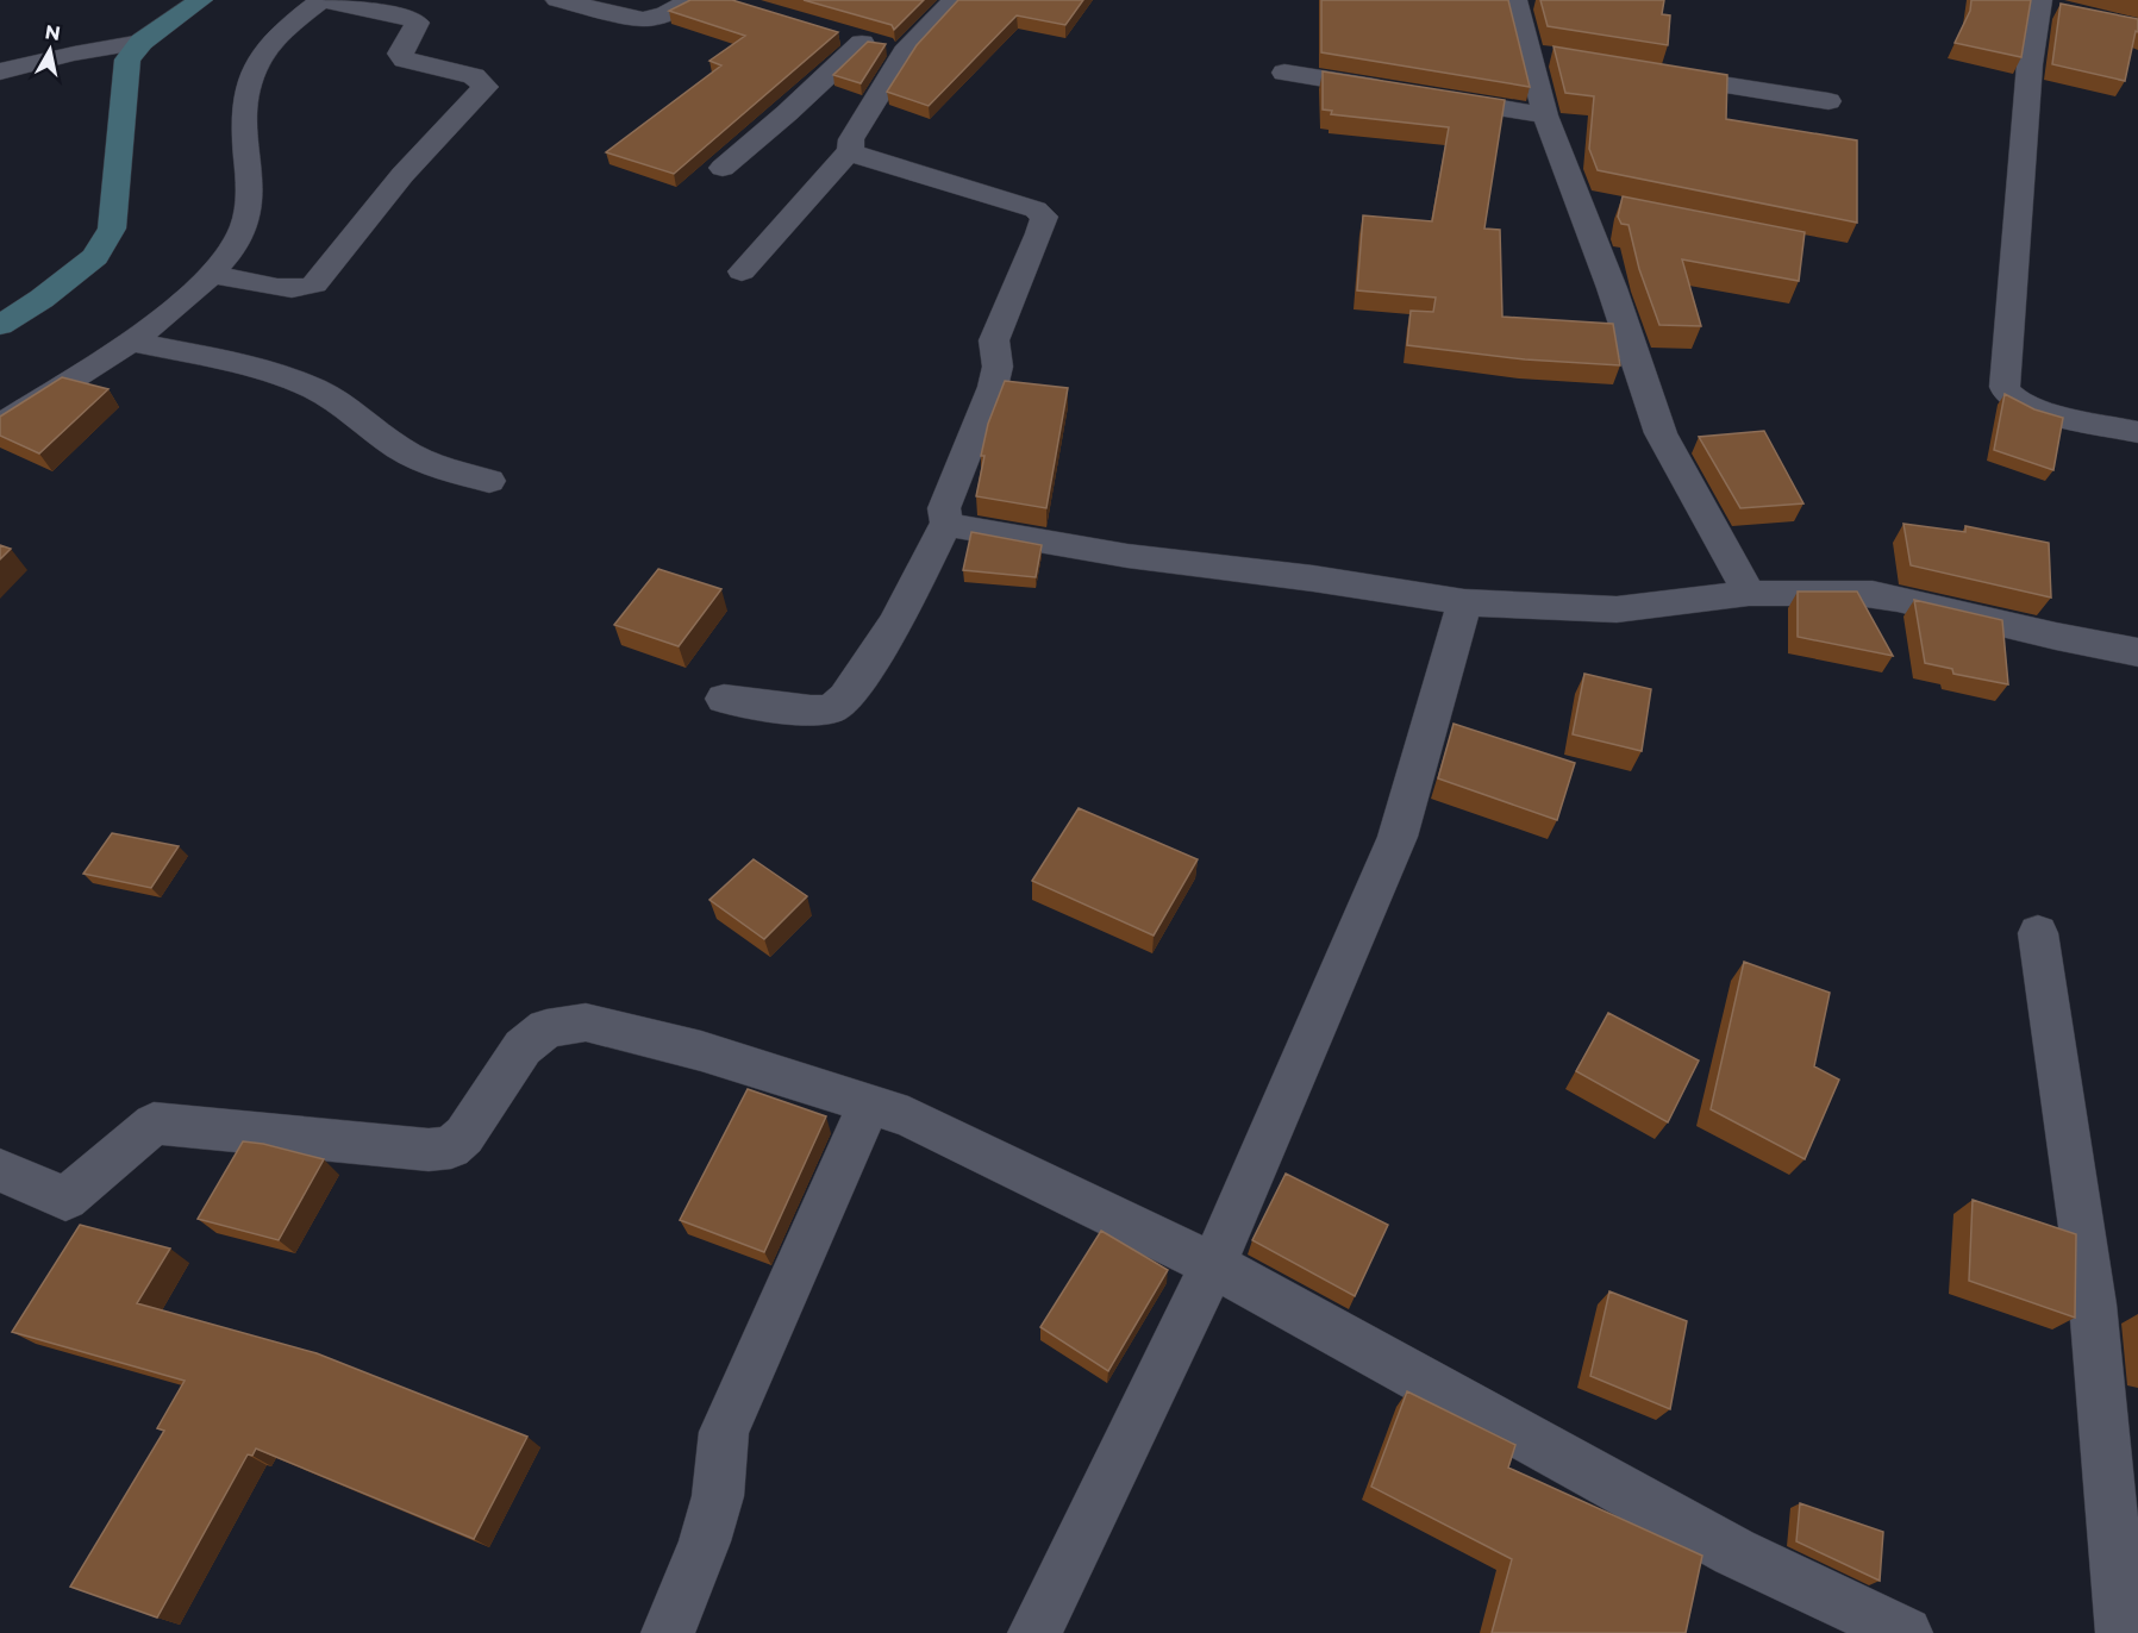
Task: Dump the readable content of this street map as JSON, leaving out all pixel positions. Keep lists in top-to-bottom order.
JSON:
{
  "north": "top"
}
